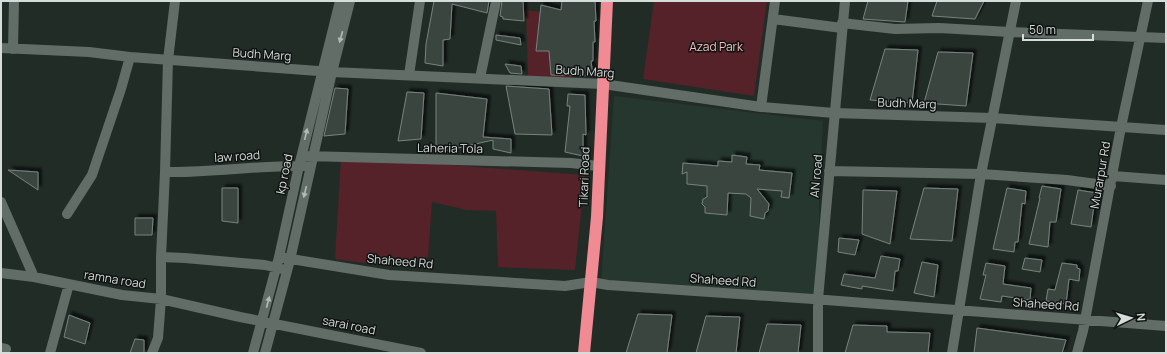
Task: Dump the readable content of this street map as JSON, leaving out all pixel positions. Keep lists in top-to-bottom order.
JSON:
{
  "streets": {
    "highway": ["Tikari Road"],
    "street": [
      "Budh Marg",
      "Laheria Tola",
      "law road",
      "kp road",
      "Murarpur Rd",
      "AN road",
      "Shaheed Rd",
      "ramna road",
      "sarai road"
    ]
  },
  "crossings": [
    ["Budh Marg", "kp road"],
    ["Budh Marg", "Murarpur Rd"],
    ["Budh Marg", "AN road"],
    ["Budh Marg", "Tikari Road"],
    ["Laheria Tola", "law road"],
    ["Laheria Tola", "kp road"],
    ["Laheria Tola", "Tikari Road"],
    ["law road", "kp road"],
    ["kp road", "Shaheed Rd"],
    ["kp road", "ramna road"],
    ["kp road", "sarai road"],
    ["Murarpur Rd", "Shaheed Rd"],
    ["AN road", "Shaheed Rd"],
    ["Tikari Road", "Shaheed Rd"],
    ["ramna road", "sarai road"]
  ],
  "parks": ["Azad Park"],
  "scale_bar": "50 m",
  "north": "right"
}
